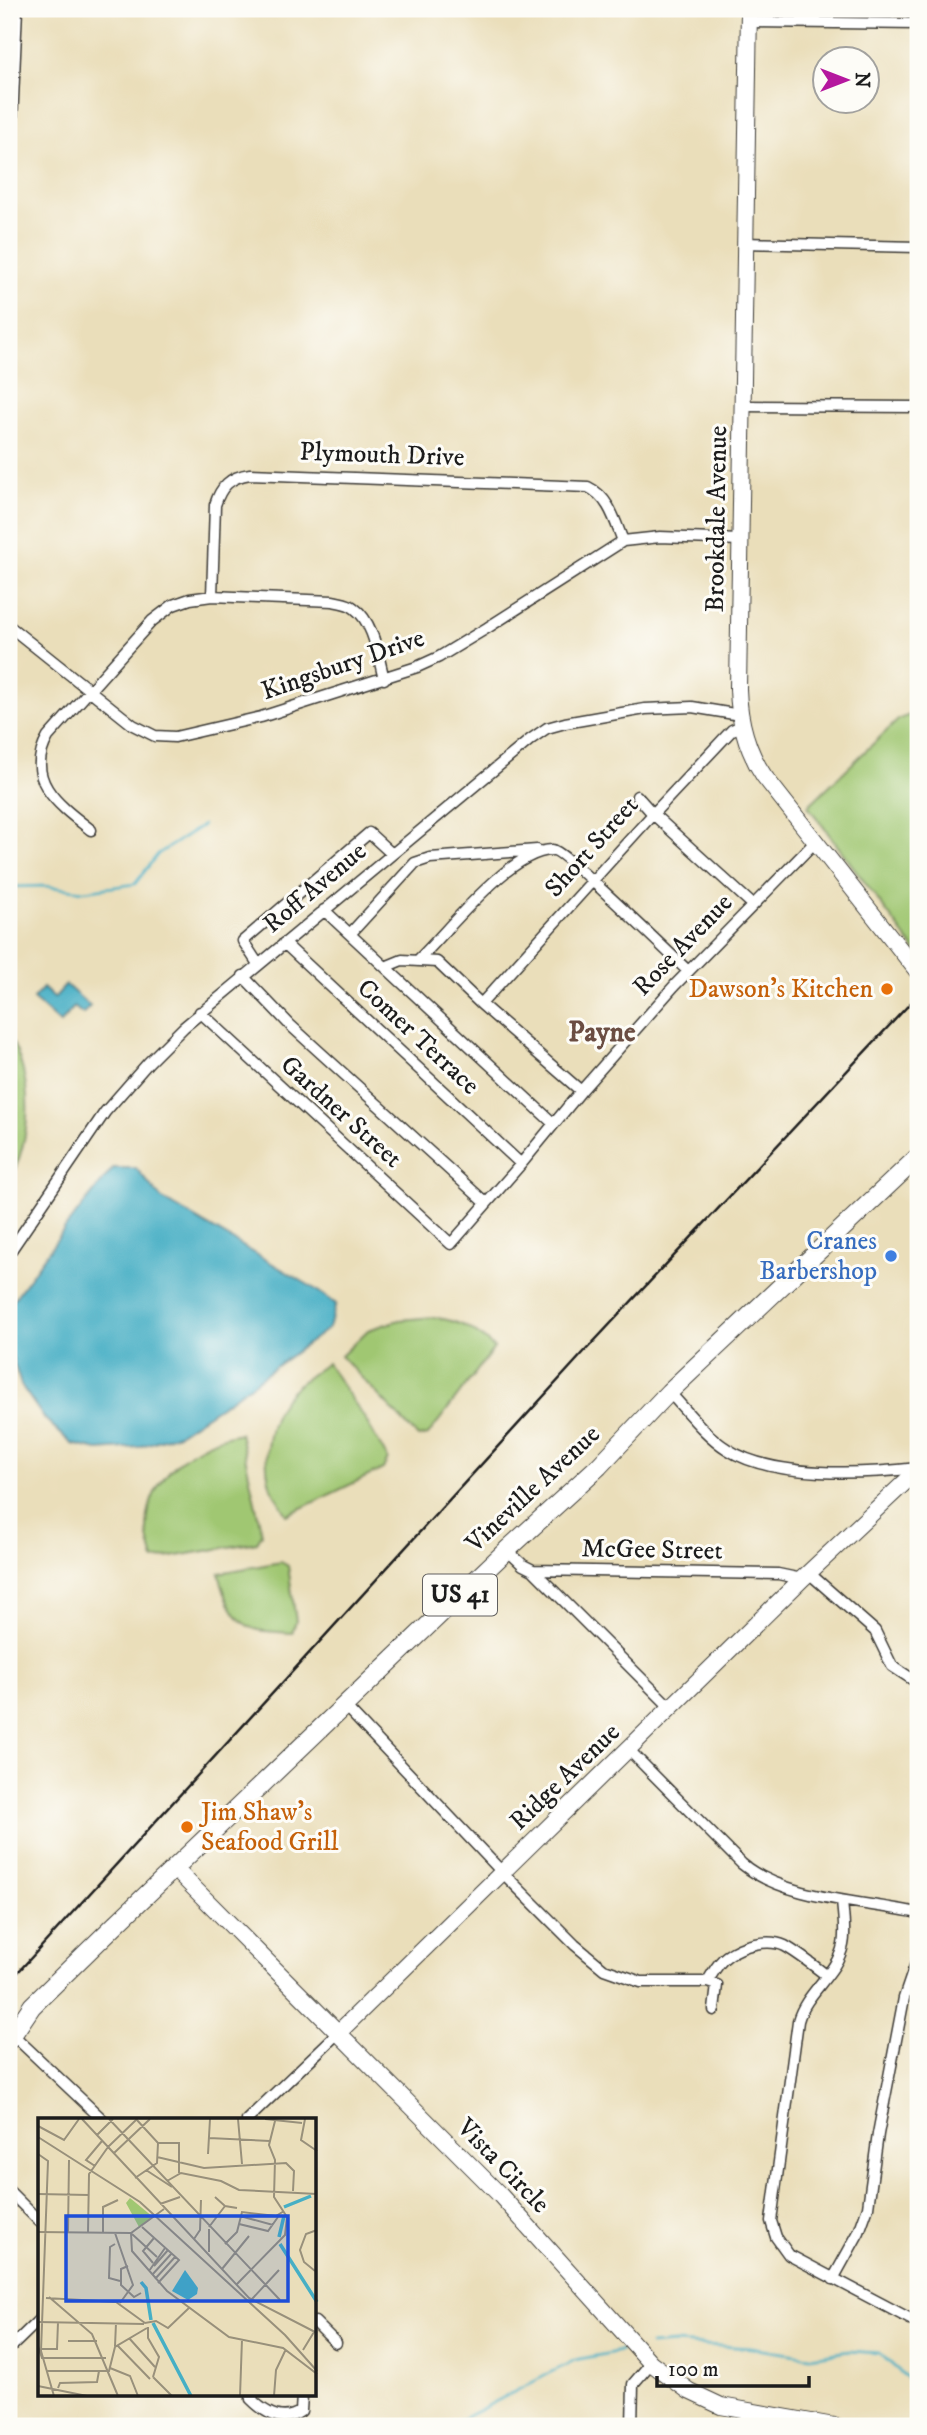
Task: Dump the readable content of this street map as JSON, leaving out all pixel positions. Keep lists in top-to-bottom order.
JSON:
{
  "streets": {
    "main road": ["Vineville Avenue", "US 41"],
    "street": [
      "Plymouth Drive",
      "Brookdale Avenue",
      "Kingsbury Drive",
      "Short Street",
      "Roff Avenue",
      "Rose Avenue",
      "Comer Terrace",
      "Gardner Street",
      "McGee Street",
      "Ridge Avenue",
      "Vista Circle"
    ]
  },
  "crossings": [
    ["Plymouth Drive", "Kingsbury Drive"],
    ["Brookdale Avenue", "Kingsbury Drive"],
    ["Brookdale Avenue", "Short Street"],
    ["Brookdale Avenue", "Roff Avenue"],
    ["Brookdale Avenue", "Rose Avenue"],
    ["Short Street", "Roff Avenue"],
    ["Roff Avenue", "Comer Terrace"],
    ["Roff Avenue", "Gardner Street"],
    ["Rose Avenue", "Comer Terrace"],
    ["Rose Avenue", "Gardner Street"],
    ["Vineville Avenue", "Vista Circle"],
    ["McGee Street", "Ridge Avenue"],
    ["Ridge Avenue", "Vista Circle"]
  ],
  "districts": ["Payne"],
  "places": ["Dawson's Kitchen", "Cranes Barbershop", "Jim Shaw's Seafood Grill"],
  "scale_bar": "100 m",
  "north": "right"
}
